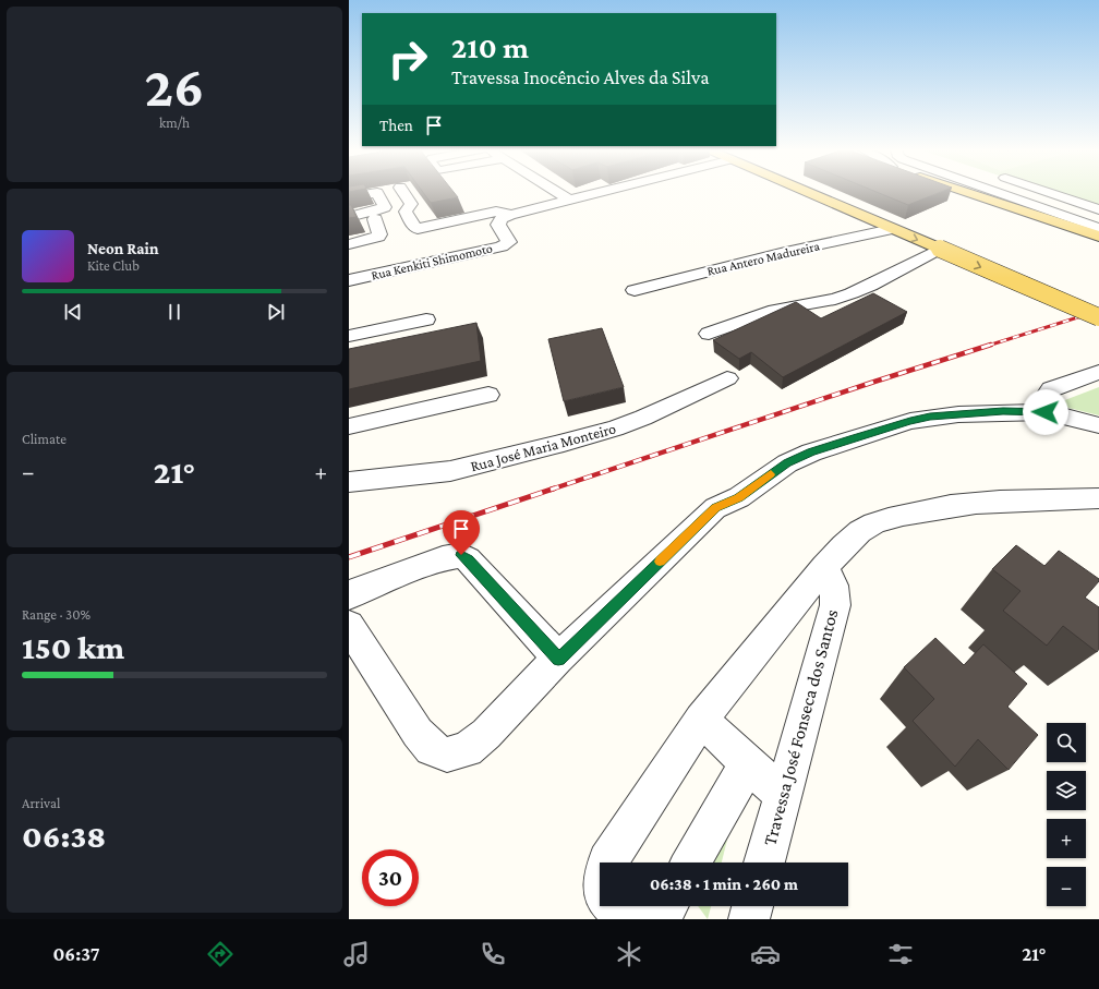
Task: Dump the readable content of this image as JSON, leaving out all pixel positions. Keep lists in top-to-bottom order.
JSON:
{
  "streets": {
    "street": [
      "Rua Antero Madureira",
      "Rua Kenkiti Shimomoto",
      "Rua José Maria Monteiro",
      "Travessa José Fonseca dos Santos"
    ]
  },
  "page": {
    "tile": [
      ["26", "km/h"],
      "Climate",
      ["Range · 30%", "150 km"],
      ["Arrival", "06:38"]
    ],
    "turn": ["210 m", "Travessa Inocêncio Alves da Silva"],
    "then": "Then",
    "song": ["Neon Rain", "Kite Club"],
    "heat": ["−", "21°", "+"],
    "map_buttons": ["+", "−"],
    "limit": "30",
    "trip": "06:38 · 1 min · 260 m",
    "tabs": ["06:37", "21°"]
  }
}
